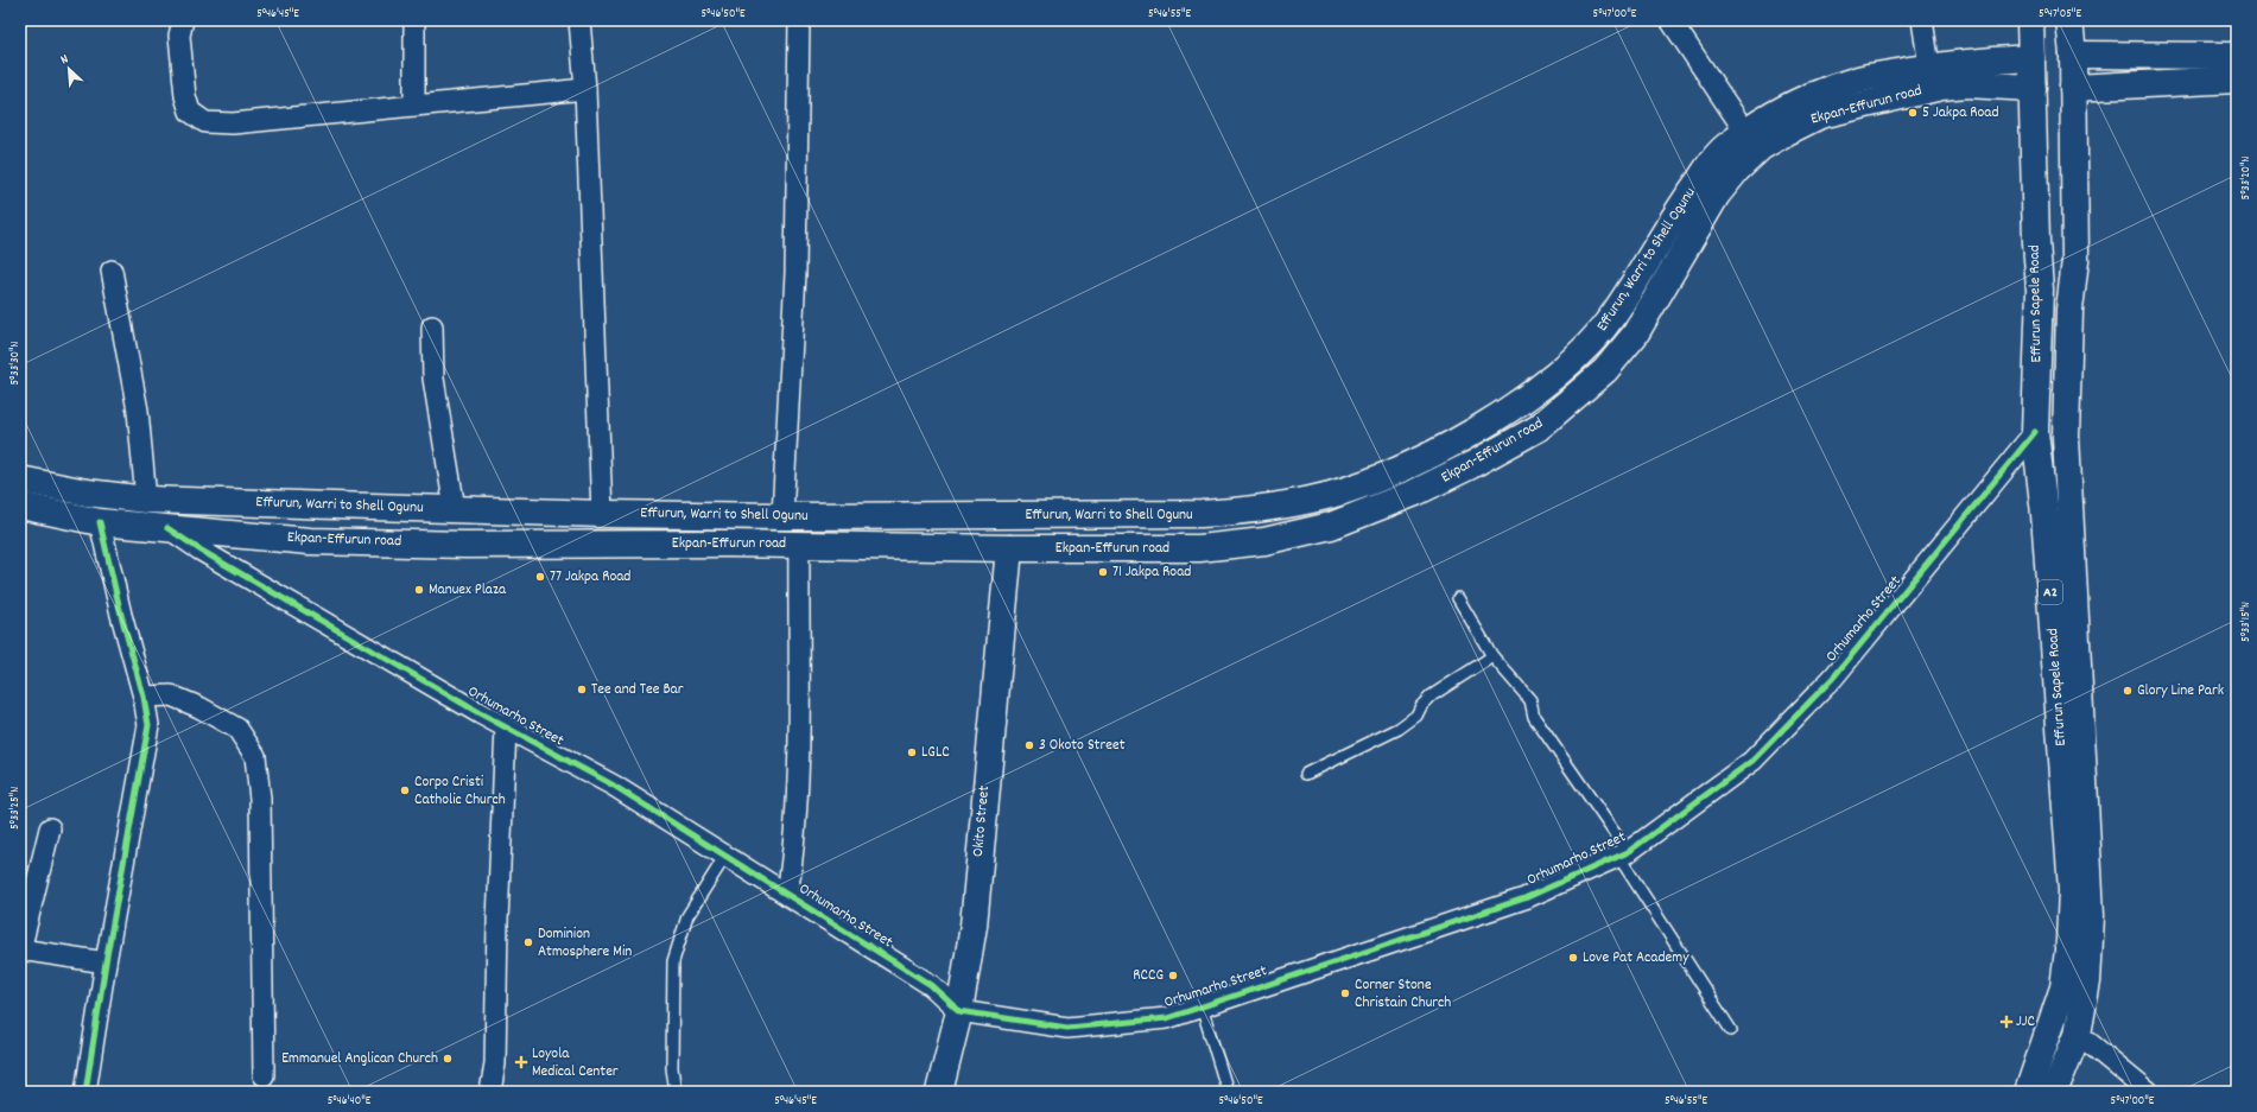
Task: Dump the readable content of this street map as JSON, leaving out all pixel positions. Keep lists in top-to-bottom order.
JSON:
{
  "streets": {
    "main road": [
      "Ekpan-Effurun road",
      "Effurun, Warri to Shell Ogunu",
      "Effurun Sapele Road",
      "A2",
      "Okito Street"
    ],
    "street": ["Orhumarho Street"]
  },
  "crossings": [
    ["Ekpan-Effurun road", "Effurun Sapele Road"],
    ["Ekpan-Effurun road", "Orhumarho Street"],
    ["Ekpan-Effurun road", "Okito Street"],
    ["Effurun, Warri to Shell Ogunu", "Effurun Sapele Road"],
    ["Effurun Sapele Road", "Orhumarho Street"],
    ["Orhumarho Street", "Okito Street"]
  ],
  "places": {
    "other": [
      "5 Jakpa Road",
      "71 Jakpa Road",
      "77 Jakpa Road",
      "Manuex Plaza",
      "Tee and Tee Bar",
      "Glory Line Park",
      "3 Okoto Street",
      "LGLC",
      "Corpo Cristi Catholic Church",
      "Dominion Atmosphere Min",
      "Love Pat Academy",
      "RCCG",
      "Corner Stone Christain Church",
      "Emmanuel Anglican Church"
    ],
    "health": ["JJC", "Loyola Medical Center"]
  },
  "north": "top left",
  "coordinates": [
    "5°46'45\"E",
    "5°46'50\"E",
    "5°46'55\"E",
    "5°47'00\"E",
    "5°47'05\"E",
    "5°33'20\"N",
    "5°33'30\"N",
    "5°33'15\"N",
    "5°33'25\"N",
    "5°46'40\"E"
  ]
}
